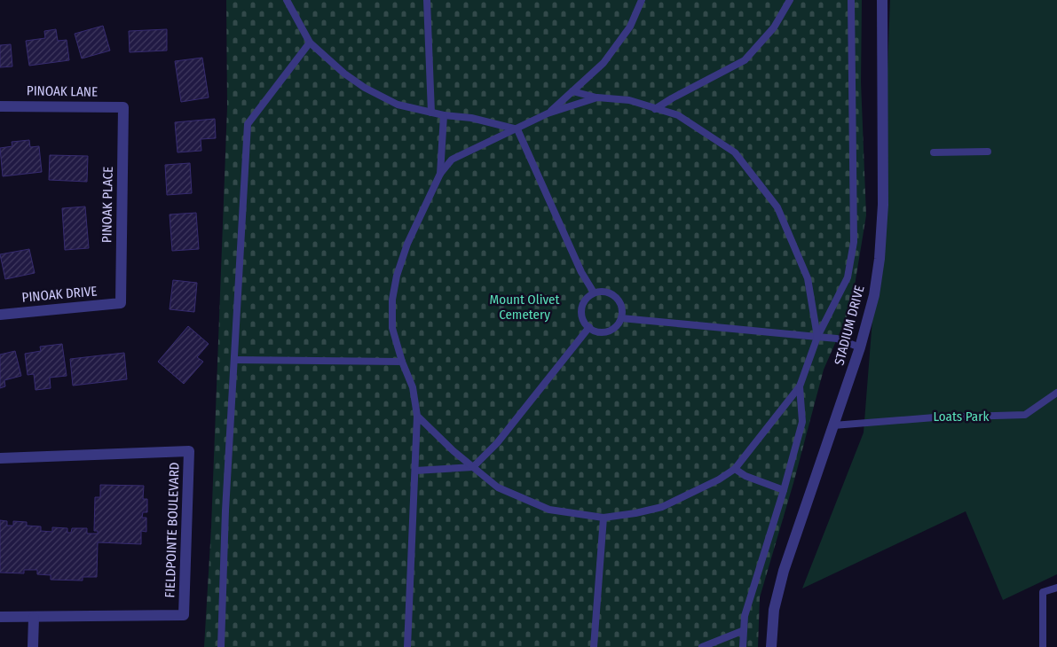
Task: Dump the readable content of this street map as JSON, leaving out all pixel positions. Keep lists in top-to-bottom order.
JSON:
{
  "streets": {
    "street": [
      "PINOAK LANE",
      "PINOAK PLACE",
      "PINOAK DRIVE",
      "STADIUM DRIVE",
      "FIELDPOINTE BOULEVARD"
    ]
  },
  "crossings": [
    ["PINOAK LANE", "PINOAK PLACE"],
    ["PINOAK PLACE", "PINOAK DRIVE"]
  ],
  "parks": ["Mount Olivet Cemetery", "Loats Park"]
}
